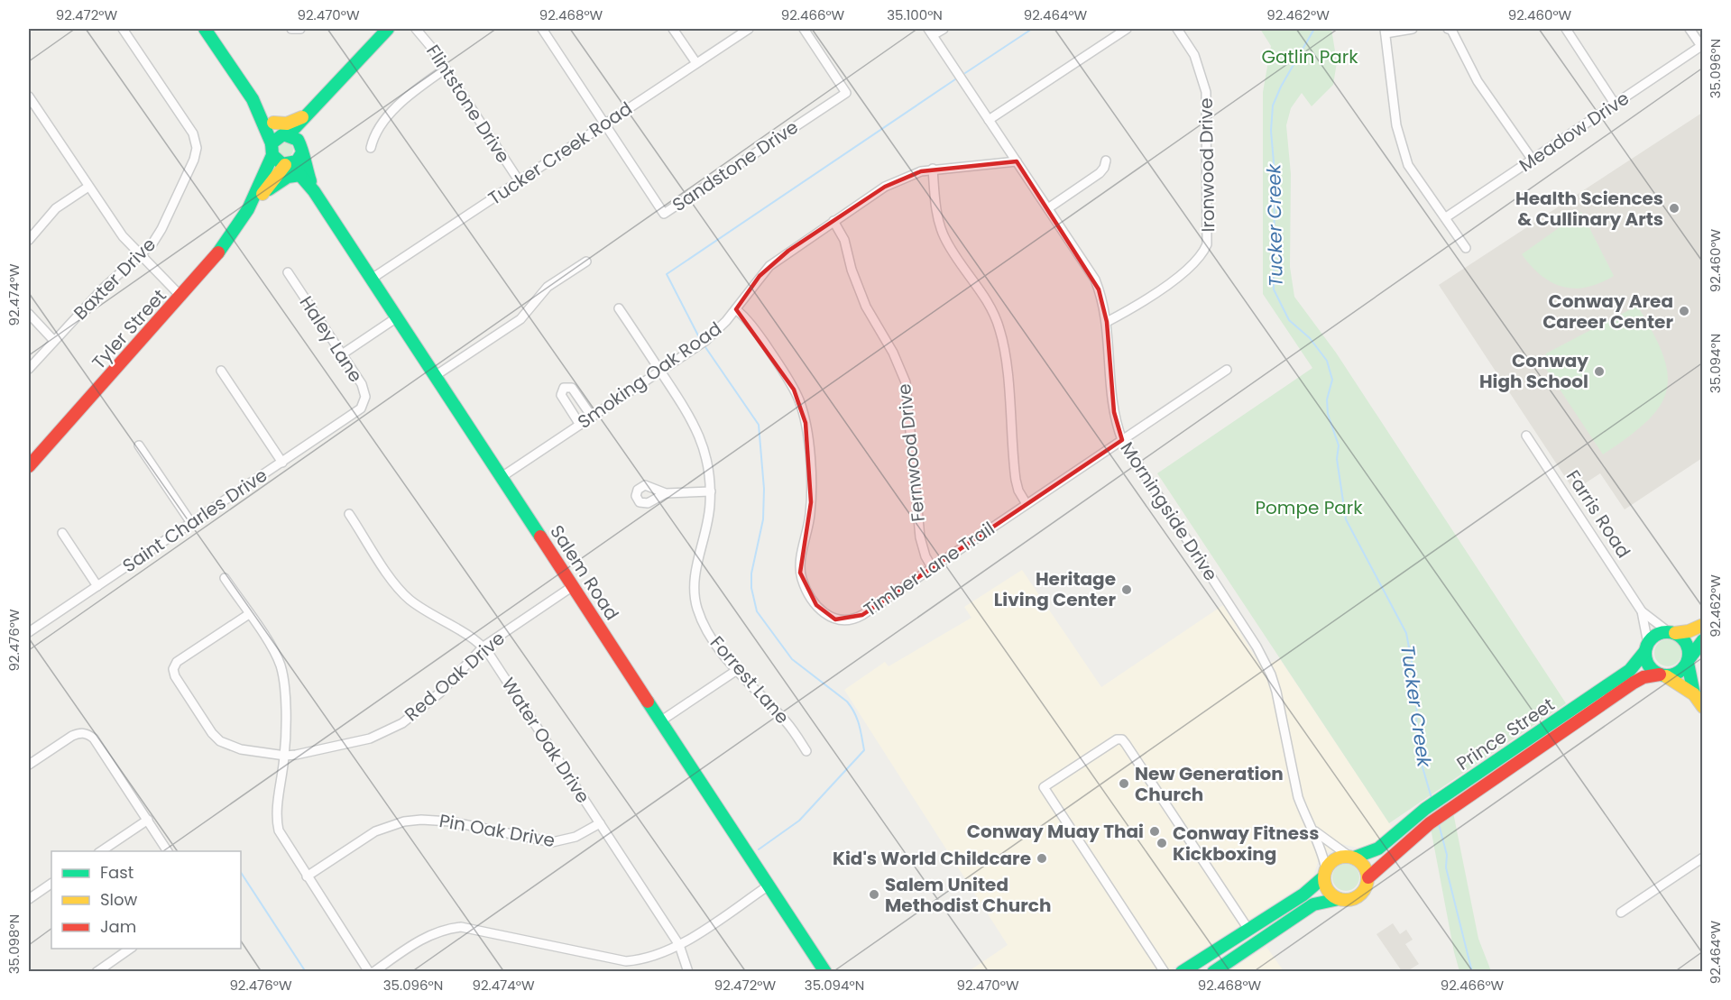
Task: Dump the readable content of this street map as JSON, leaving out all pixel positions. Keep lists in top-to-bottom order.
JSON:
{
  "streets": {
    "main road": ["Tyler Street", "Salem Road", "Prince Street"],
    "street": [
      "Flintstone Drive",
      "Meadow Drive",
      "Tucker Creek Road",
      "Ironwood Drive",
      "Sandstone Drive",
      "Baxter Drive",
      "Haley Lane",
      "Smoking Oak Road",
      "Fernwood Drive",
      "Morningside Drive",
      "Farris Road",
      "Saint Charles Drive",
      "Timber Lane Trail",
      "Red Oak Drive",
      "Forrest Lane",
      "Water Oak Drive",
      "Pin Oak Drive"
    ]
  },
  "crossings": [
    ["Flintstone Drive", "Tucker Creek Road"],
    ["Tucker Creek Road", "Sandstone Drive"],
    ["Tucker Creek Road", "Salem Road"],
    ["Ironwood Drive", "Morningside Drive"],
    ["Tyler Street", "Salem Road"],
    ["Haley Lane", "Saint Charles Drive"],
    ["Smoking Oak Road", "Fernwood Drive"],
    ["Smoking Oak Road", "Morningside Drive"],
    ["Smoking Oak Road", "Timber Lane Trail"],
    ["Smoking Oak Road", "Salem Road"],
    ["Smoking Oak Road", "Forrest Lane"],
    ["Fernwood Drive", "Timber Lane Trail"],
    ["Morningside Drive", "Timber Lane Trail"],
    ["Morningside Drive", "Prince Street"],
    ["Farris Road", "Prince Street"],
    ["Salem Road", "Red Oak Drive"],
    ["Red Oak Drive", "Water Oak Drive"],
    ["Water Oak Drive", "Pin Oak Drive"]
  ],
  "water": ["Tucker Creek"],
  "parks": ["Gatlin Park", "Pompe Park"],
  "places": [
    "Health Sciences & Cullinary Arts",
    "Conway Area Career Center",
    "Conway High School",
    "Heritage Living Center",
    "New Generation Church",
    "Conway Muay Thai",
    "Conway Fitness Kickboxing",
    "Kid's World Childcare",
    "Salem United Methodist Church"
  ],
  "legend": ["Fast", "Slow", "Jam"],
  "coordinates": [
    "92.472°W",
    "92.470°W",
    "92.468°W",
    "92.466°W",
    "35.100°N",
    "92.464°W",
    "92.462°W",
    "92.460°W",
    "35.096°N",
    "92.474°W",
    "35.094°N",
    "92.476°W",
    "35.098°N"
  ]
}
